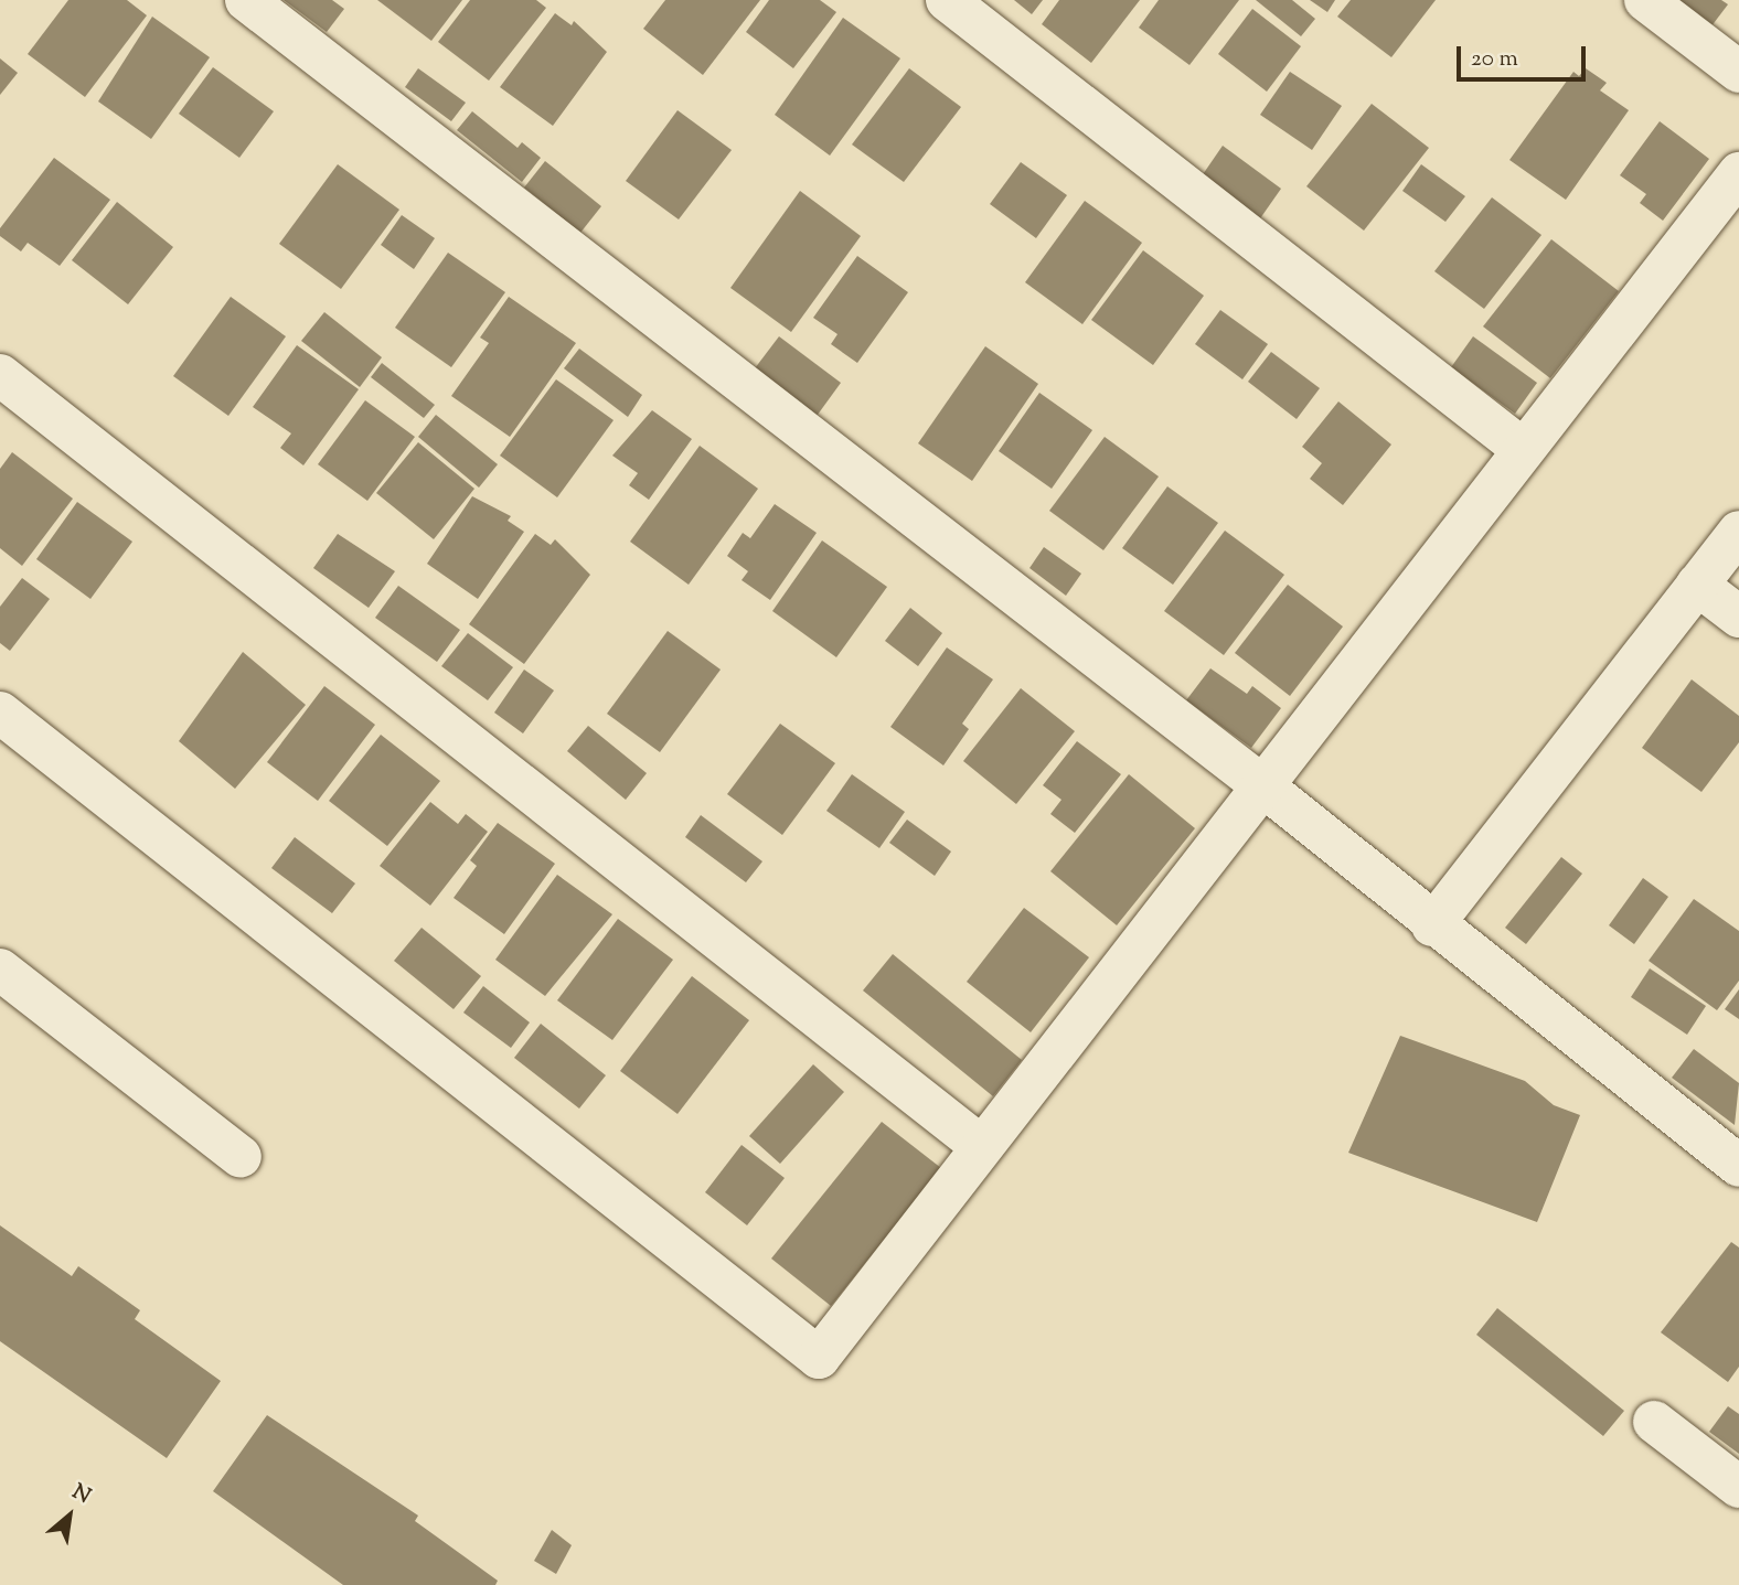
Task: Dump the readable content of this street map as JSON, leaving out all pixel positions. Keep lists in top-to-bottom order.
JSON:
{
  "scale_bar": "20 m",
  "north": "top right"
}
